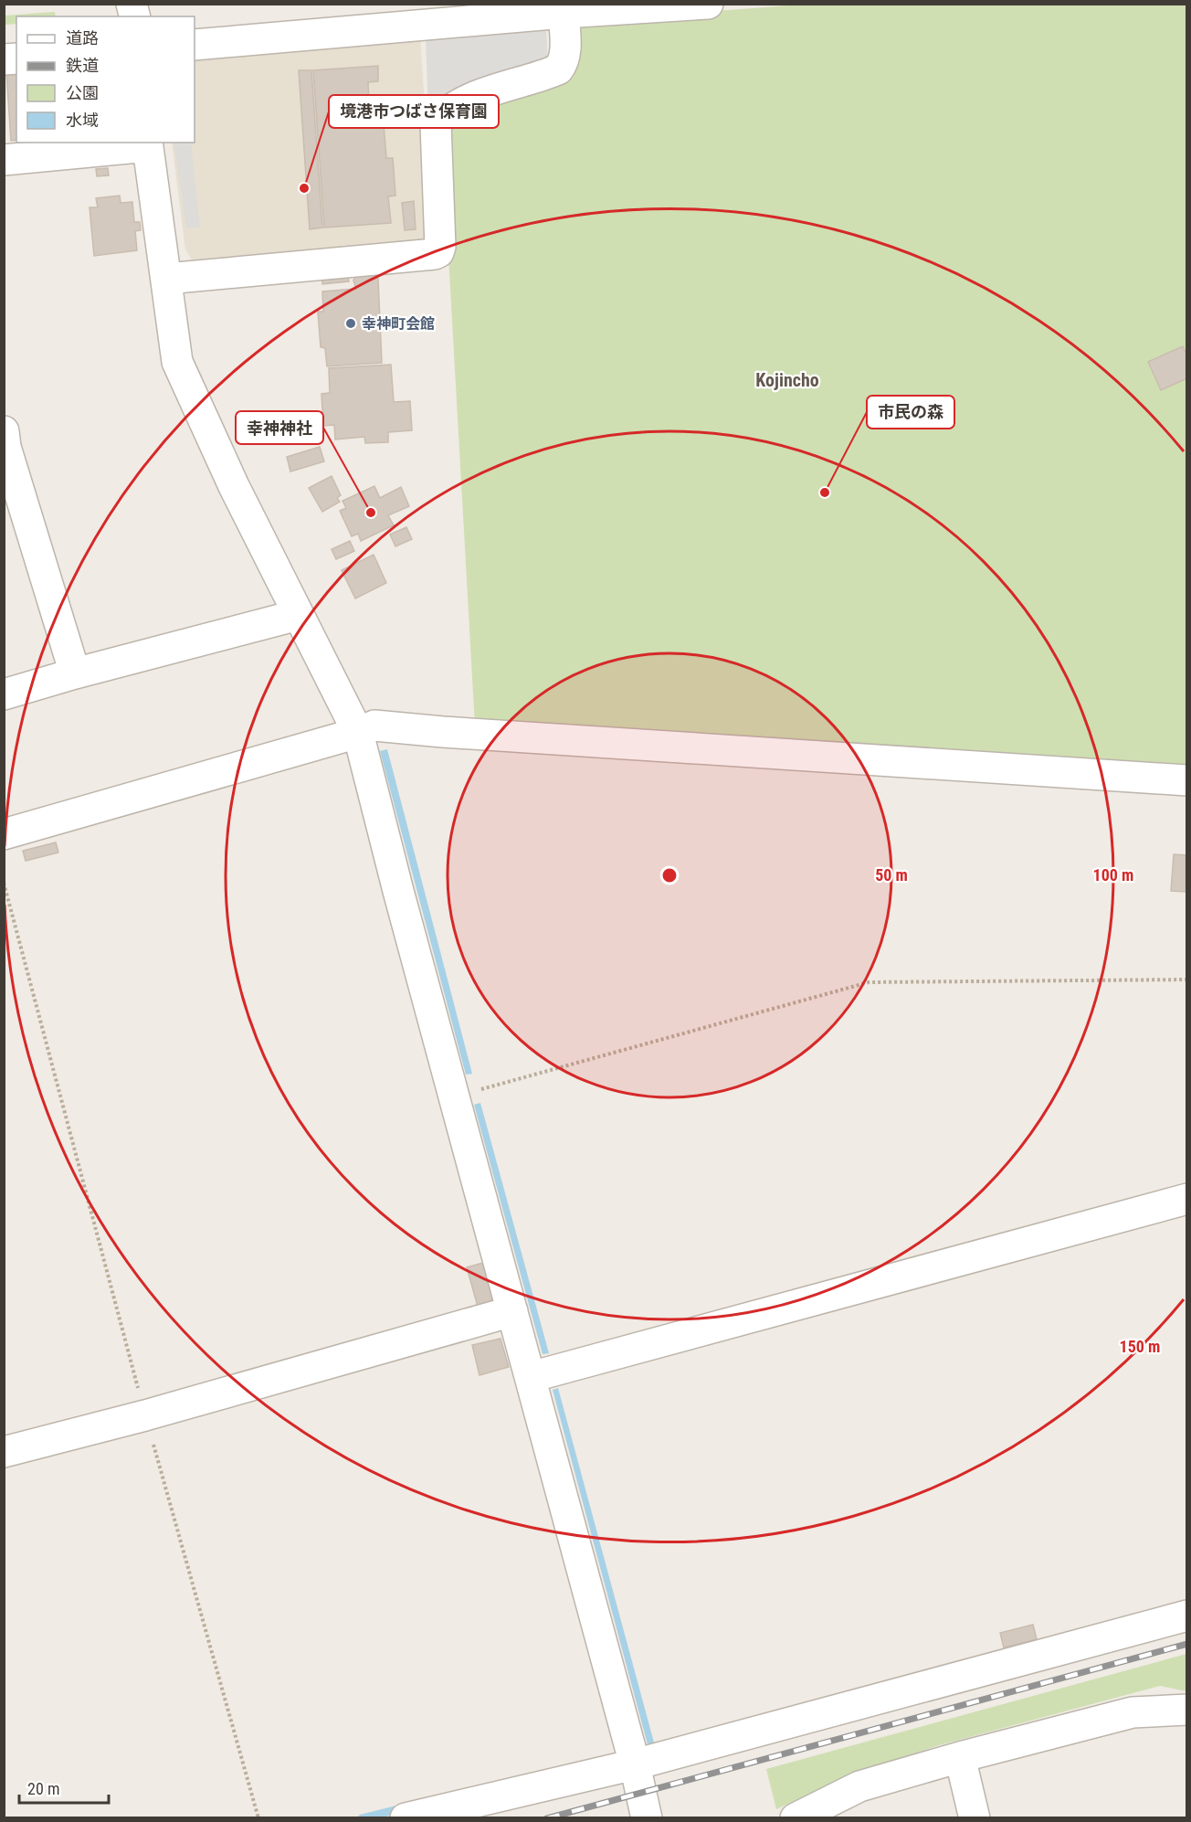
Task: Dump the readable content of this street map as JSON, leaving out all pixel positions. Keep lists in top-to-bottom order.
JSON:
{
  "districts": ["Kojincho"],
  "places": [
    "境港市つばさ保育園",
    "幸神町会館",
    "市民の森",
    "幸神神社"
  ],
  "legend": [
    "道路",
    "鉄道",
    "公園",
    "水域"
  ],
  "scale_bar": "20 m",
  "rings": ["50 m", "100 m", "150 m"]
}
